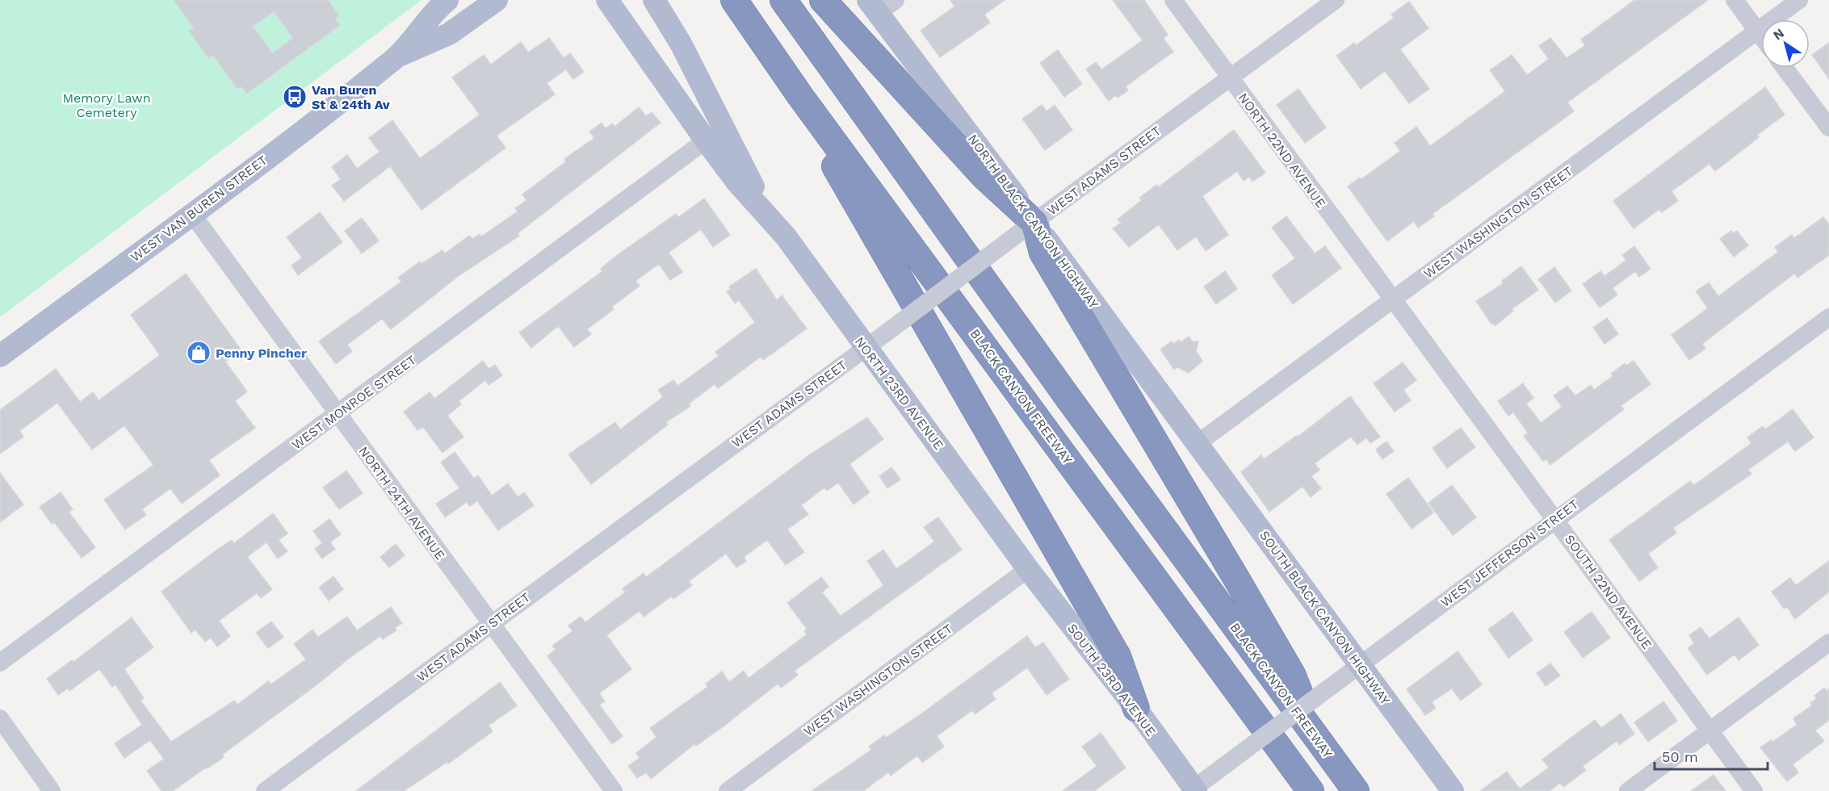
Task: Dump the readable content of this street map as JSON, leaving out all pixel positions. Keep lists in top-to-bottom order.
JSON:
{
  "streets": {
    "highway": ["BLACK CANYON FREEWAY"],
    "main road": [
      "WEST VAN BUREN STREET",
      "NORTH BLACK CANYON HIGHWAY",
      "NORTH 23RD AVENUE",
      "SOUTH BLACK CANYON HIGHWAY",
      "SOUTH 23RD AVENUE"
    ],
    "street": [
      "NORTH 22ND AVENUE",
      "WEST ADAMS STREET",
      "WEST WASHINGTON STREET",
      "WEST MONROE STREET",
      "NORTH 24TH AVENUE",
      "WEST JEFFERSON STREET",
      "SOUTH 22ND AVENUE"
    ]
  },
  "crossings": [
    ["NORTH 22ND AVENUE", "WEST ADAMS STREET"],
    ["NORTH 22ND AVENUE", "WEST WASHINGTON STREET"],
    ["NORTH 22ND AVENUE", "SOUTH 22ND AVENUE"],
    ["WEST ADAMS STREET", "NORTH BLACK CANYON HIGHWAY"],
    ["WEST ADAMS STREET", "NORTH 23RD AVENUE"],
    ["WEST ADAMS STREET", "NORTH 24TH AVENUE"],
    ["WEST VAN BUREN STREET", "NORTH 24TH AVENUE"],
    ["NORTH BLACK CANYON HIGHWAY", "WEST WASHINGTON STREET"],
    ["NORTH BLACK CANYON HIGHWAY", "SOUTH BLACK CANYON HIGHWAY"],
    ["WEST WASHINGTON STREET", "NORTH 23RD AVENUE"],
    ["WEST WASHINGTON STREET", "SOUTH 22ND AVENUE"],
    ["WEST WASHINGTON STREET", "SOUTH BLACK CANYON HIGHWAY"],
    ["WEST WASHINGTON STREET", "SOUTH 23RD AVENUE"],
    ["NORTH 23RD AVENUE", "SOUTH 23RD AVENUE"],
    ["WEST MONROE STREET", "NORTH 24TH AVENUE"],
    ["WEST JEFFERSON STREET", "SOUTH 22ND AVENUE"],
    ["WEST JEFFERSON STREET", "SOUTH BLACK CANYON HIGHWAY"],
    ["WEST JEFFERSON STREET", "SOUTH 23RD AVENUE"]
  ],
  "parks": ["Memory Lawn Cemetery"],
  "places": {
    "bus stop": ["Van Buren St & 24th Av"],
    "shop": ["Penny Pincher"]
  },
  "scale_bar": "50 m",
  "north": "top left"
}
